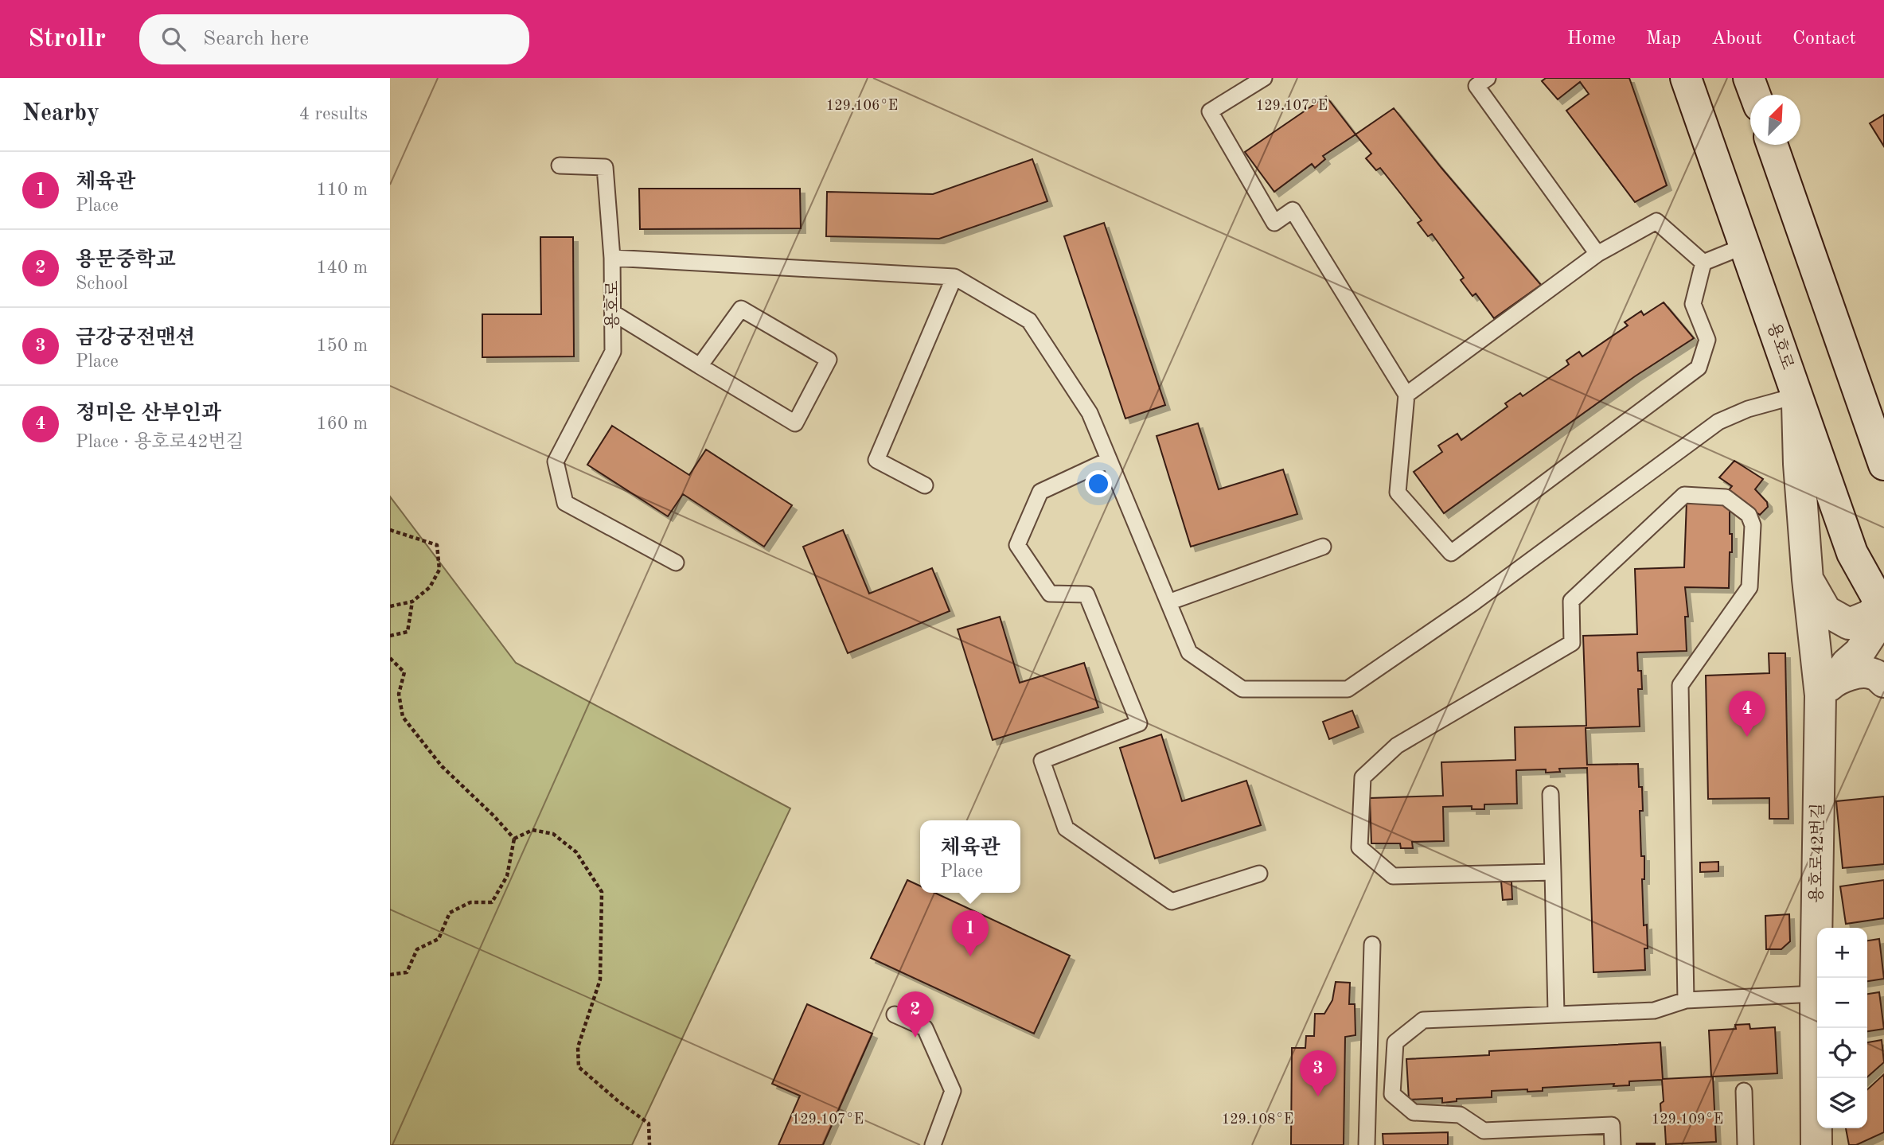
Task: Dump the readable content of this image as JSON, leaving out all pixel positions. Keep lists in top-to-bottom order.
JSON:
{
  "streets": {
    "street": ["용호로", "용호로42번길"]
  },
  "crossings": [
    ["용호로", "용호로42번길"]
  ],
  "north": "top right",
  "page": {
    "header": "Strollr",
    "search": "Search here",
    "nav": [
      "Home",
      "Map",
      "About",
      "Contact"
    ],
    "heading": ["Nearby", "4 results"],
    "list": [
      {
        "mark": "1",
        "name": "체육관",
        "note": "Place",
        "value": "110 m"
      },
      {
        "mark": "2",
        "name": "용문중학교",
        "note": "School",
        "value": "140 m"
      },
      {
        "mark": "3",
        "name": "금강궁전맨션",
        "note": "Place",
        "value": "150 m"
      },
      {
        "mark": "4",
        "name": "정미은 산부인과",
        "note": "Place · 용호로42번길",
        "value": "160 m"
      }
    ],
    "pins": [
      "4",
      "1",
      "2",
      "3"
    ],
    "popup": ["체육관", "Place"],
    "map_buttons": ["+", "−"]
  },
  "coordinates": [
    "129.106°E",
    "129.107°E",
    "129.108°E",
    "129.109°E"
  ]
}
